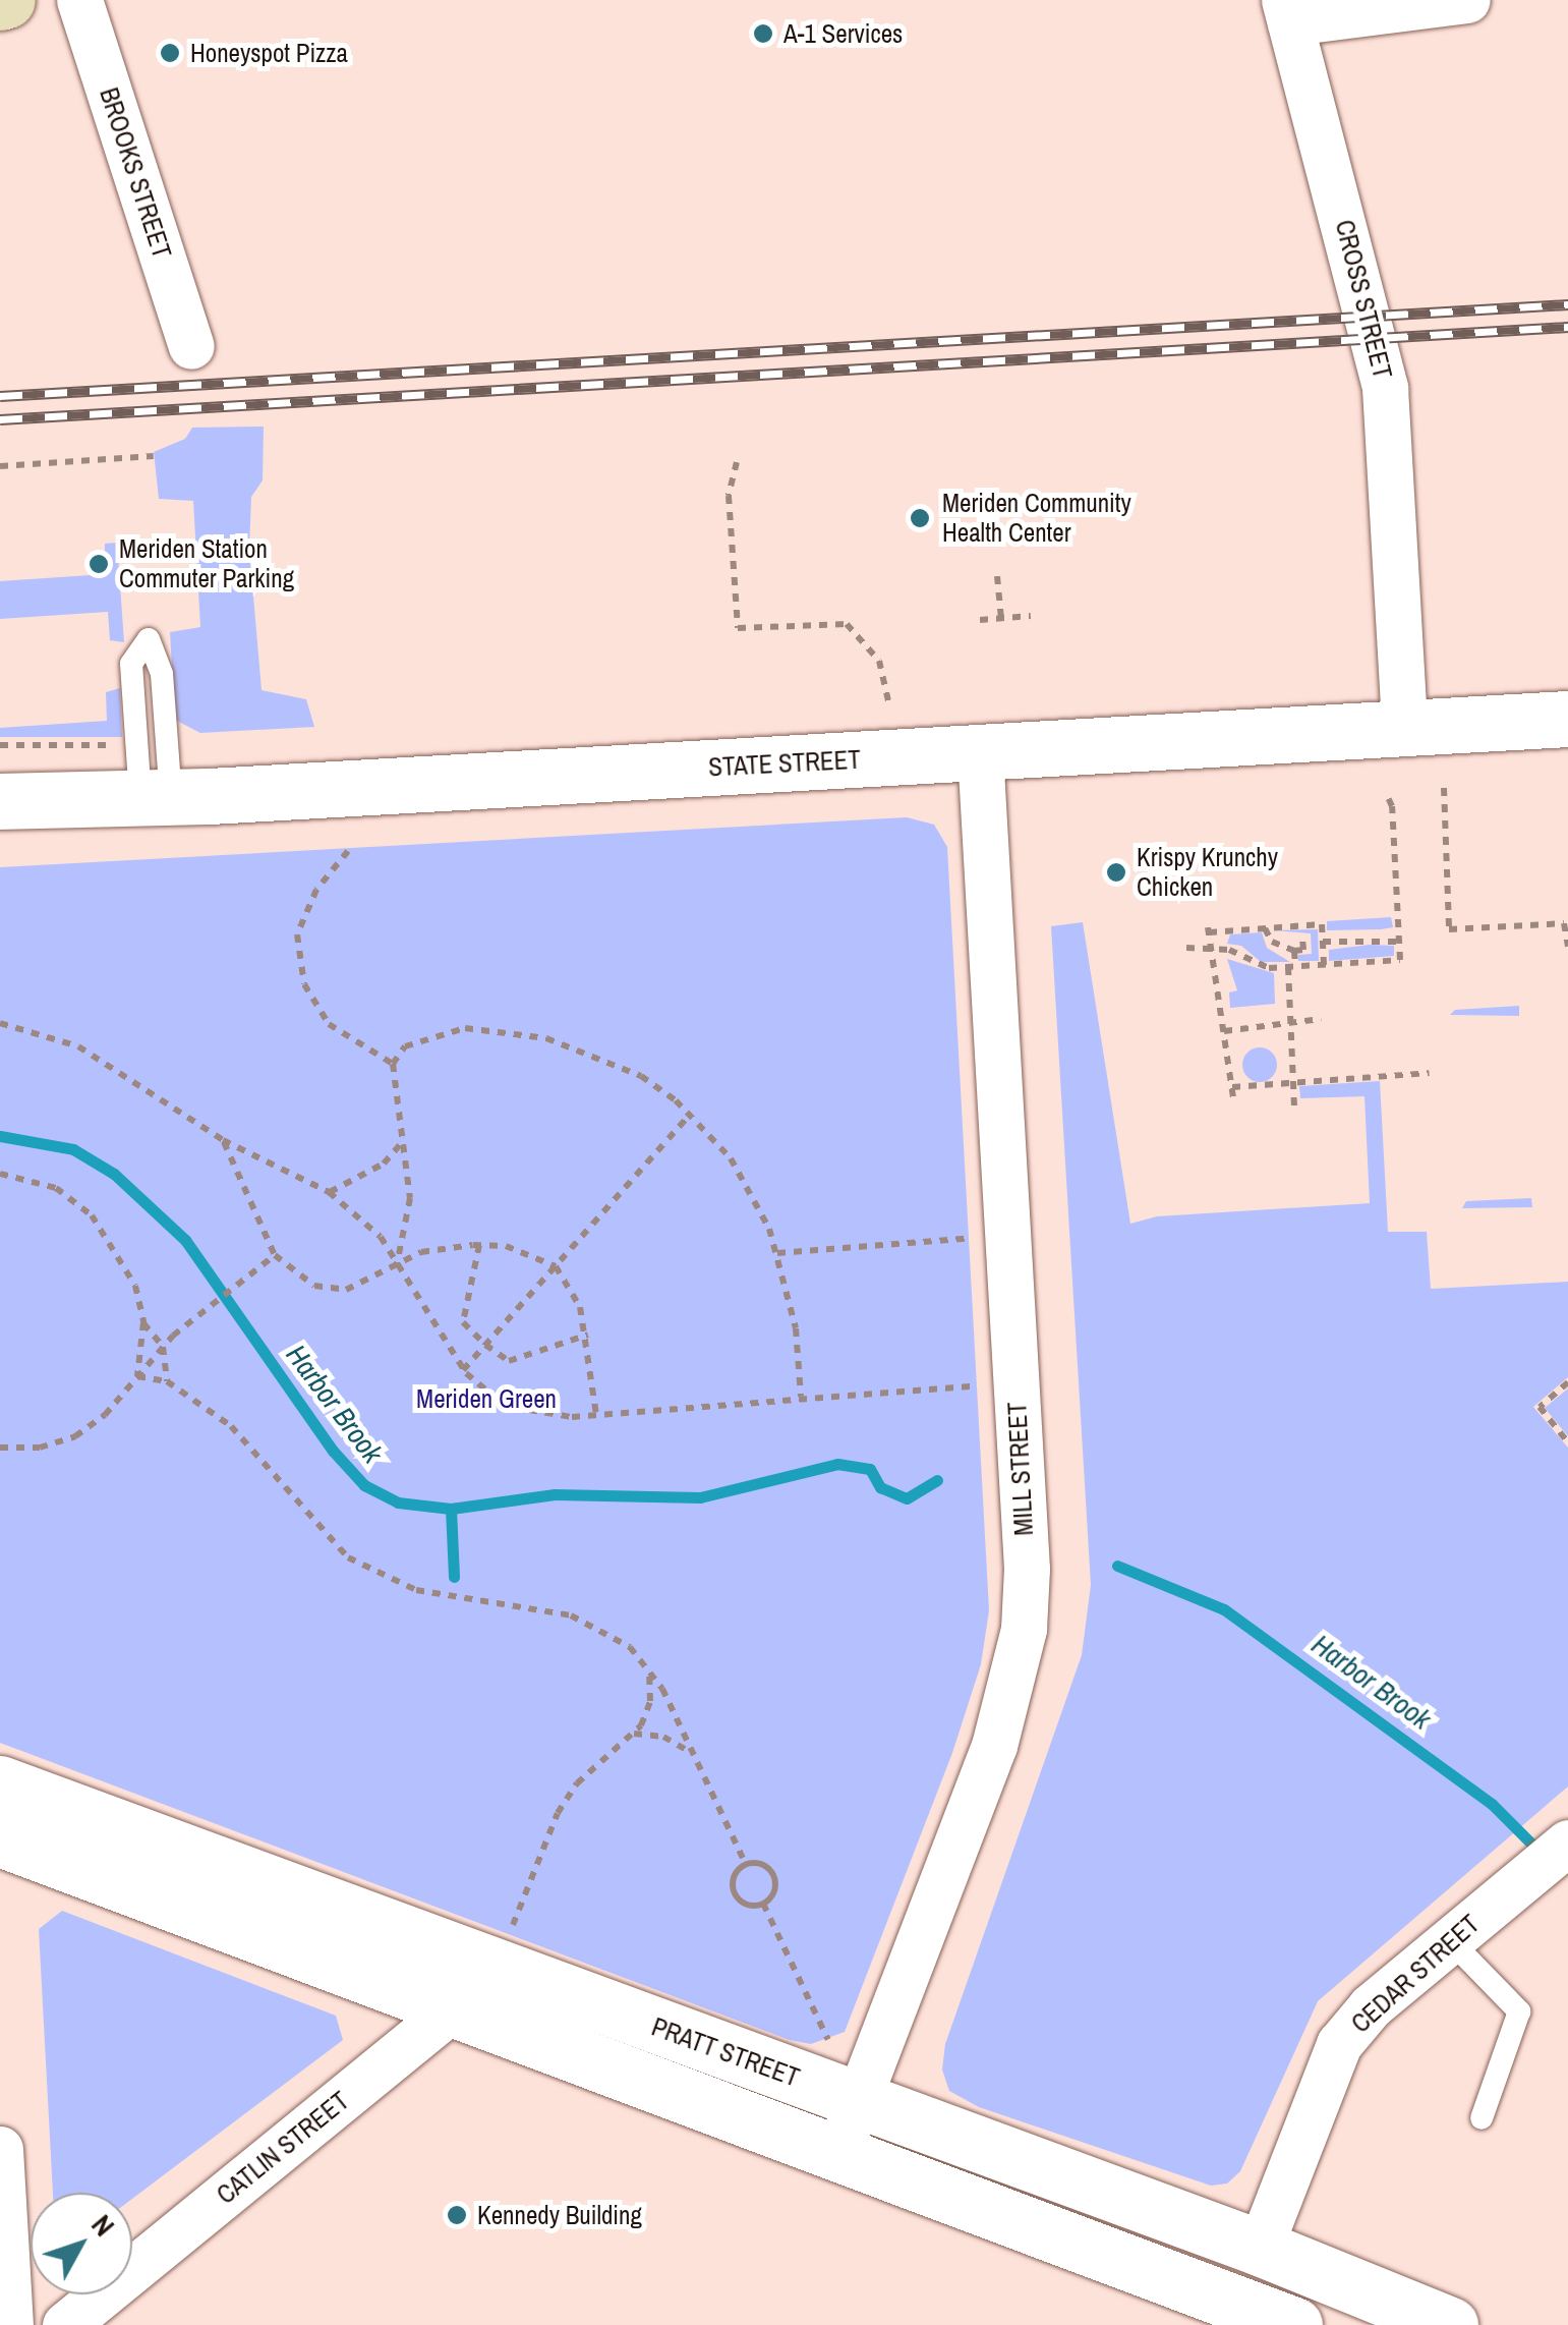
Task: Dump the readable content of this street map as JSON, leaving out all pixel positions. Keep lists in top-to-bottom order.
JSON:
{
  "streets": {
    "street": [
      "BROOKS STREET",
      "CROSS STREET",
      "STATE STREET",
      "MILL STREET",
      "CEDAR STREET",
      "PRATT STREET",
      "CATLIN STREET"
    ]
  },
  "crossings": [
    ["CROSS STREET", "STATE STREET"],
    ["STATE STREET", "MILL STREET"],
    ["MILL STREET", "PRATT STREET"],
    ["CEDAR STREET", "PRATT STREET"],
    ["PRATT STREET", "CATLIN STREET"]
  ],
  "water": ["Harbor Brook"],
  "parks": ["Meriden Green"],
  "places": [
    "A-1 Services",
    "Honeyspot Pizza",
    "Meriden Community Health Center",
    "Meriden Station Commuter Parking",
    "Krispy Krunchy Chicken",
    "Kennedy Building"
  ],
  "north": "top right"
}
